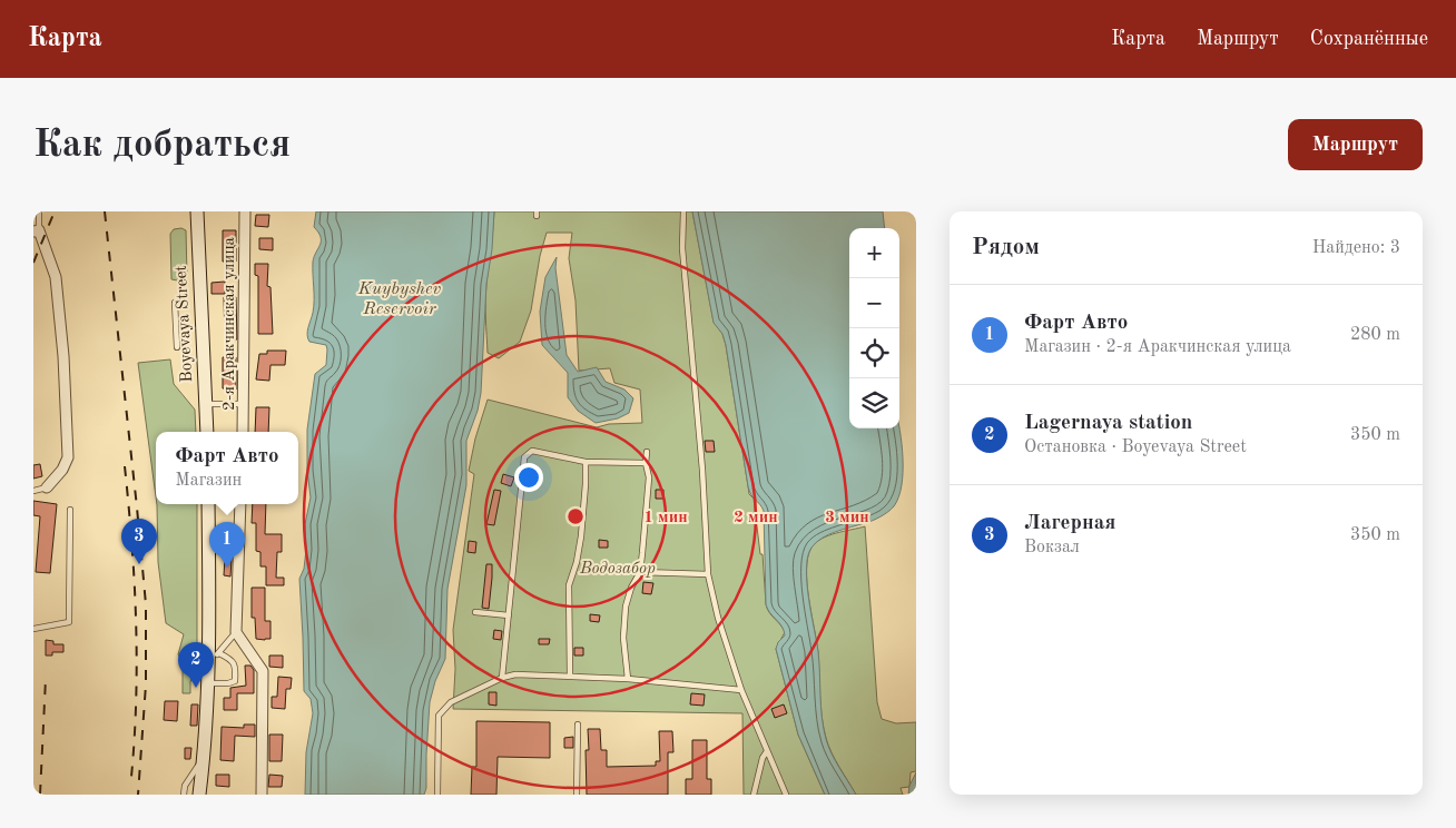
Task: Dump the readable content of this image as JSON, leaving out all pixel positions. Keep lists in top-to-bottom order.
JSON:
{
  "streets": {
    "main road": ["Boyevaya Street"],
    "street": ["2-я Аракчинская улица"]
  },
  "water": ["Kuybyshev Reservoir"],
  "parks": ["Водозабор"],
  "page": {
    "header": "Карта",
    "nav": ["Карта", "Маршрут", "Сохранённые"],
    "buttons": "Маршрут",
    "title": "Как добраться",
    "heading": ["Рядом", "Найдено: 3"],
    "map_buttons": ["+", "−"],
    "list": [
      {
        "mark": "1",
        "name": "Фарт Авто",
        "note": "Магазин · 2-я Аракчинская улица",
        "value": "280 m"
      },
      {
        "mark": "2",
        "name": "Lagernaya station",
        "note": "Остановка · Boyevaya Street",
        "value": "350 m"
      },
      {
        "mark": "3",
        "name": "Лагерная",
        "note": "Вокзал",
        "value": "350 m"
      }
    ],
    "popup": ["Фарт Авто", "Магазин"],
    "pins": ["3", "1", "2"]
  },
  "rings": ["1 мин", "2 мин", "3 мин"]
}
